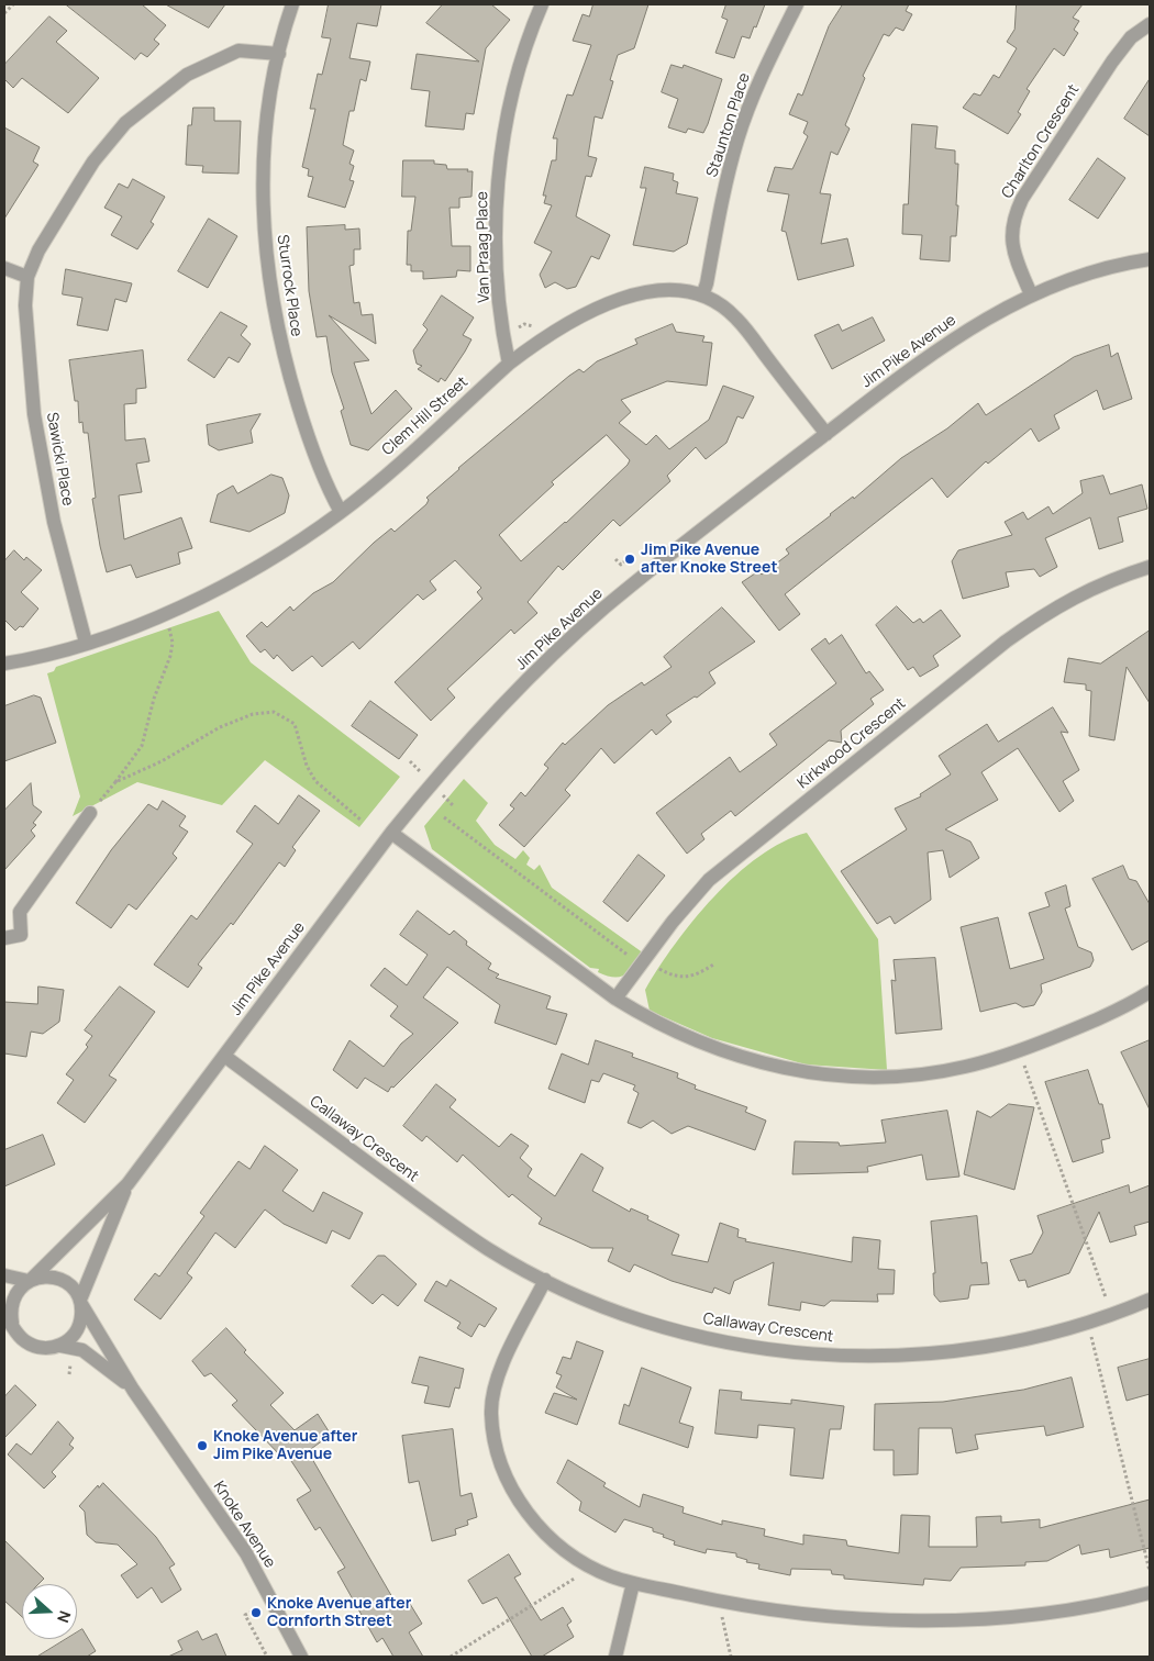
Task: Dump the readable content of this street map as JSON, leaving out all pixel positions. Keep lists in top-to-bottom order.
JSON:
{
  "streets": {
    "street": [
      "Staunton Place",
      "Charlton Crescent",
      "Van Praag Place",
      "Sturrock Place",
      "Jim Pike Avenue",
      "Clem Hill Street",
      "Sawicki Place",
      "Kirkwood Crescent",
      "Callaway Crescent",
      "Knoke Avenue"
    ]
  },
  "crossings": [
    ["Staunton Place", "Clem Hill Street"],
    ["Charlton Crescent", "Jim Pike Avenue"],
    ["Van Praag Place", "Clem Hill Street"],
    ["Sturrock Place", "Clem Hill Street"],
    ["Sturrock Place", "Sawicki Place"],
    ["Jim Pike Avenue", "Clem Hill Street"],
    ["Jim Pike Avenue", "Callaway Crescent"],
    ["Jim Pike Avenue", "Knoke Avenue"],
    ["Clem Hill Street", "Sawicki Place"]
  ],
  "places": ["Jim Pike Avenue after Knoke Street", "Knoke Avenue after Jim Pike Avenue", "Knoke Avenue after Cornforth Street"],
  "north": "right"
}
